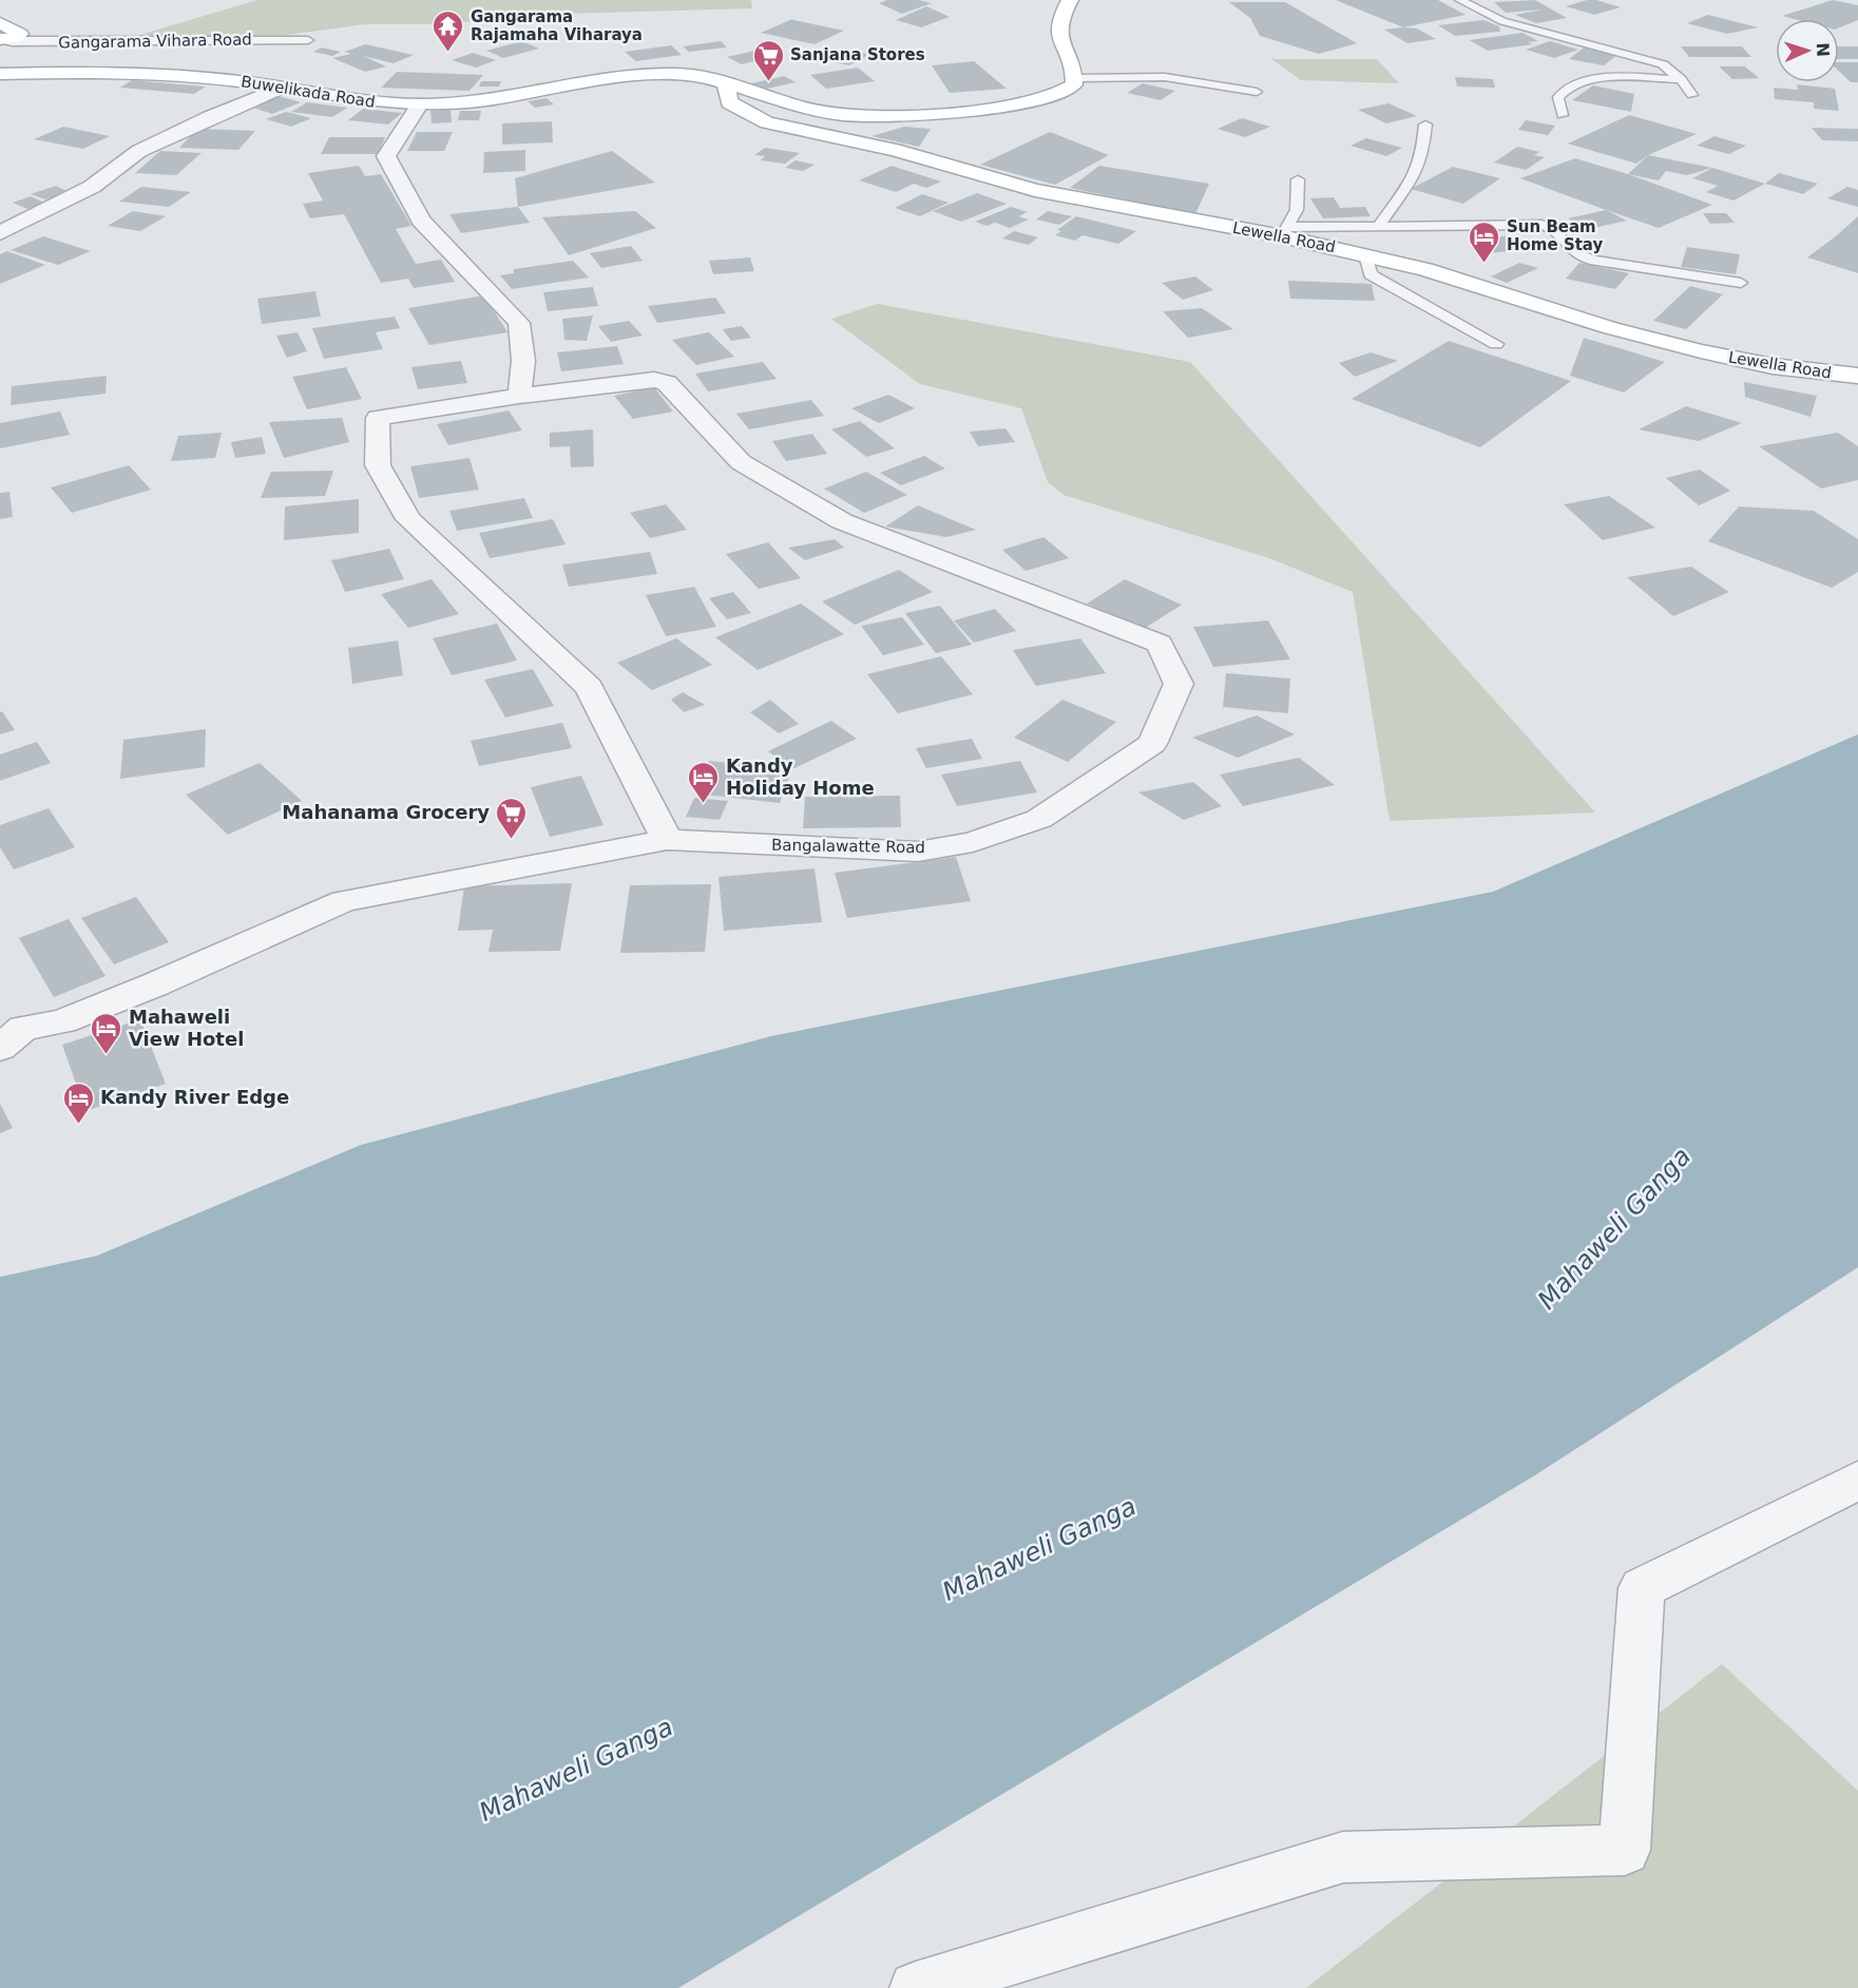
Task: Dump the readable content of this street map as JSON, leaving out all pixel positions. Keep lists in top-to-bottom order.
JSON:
{
  "streets": {
    "main road": ["Buwelikada Road", "Lewella Road"],
    "street": ["Bangalawatte Road"],
    "lane": ["Gangarama Vihara Road"]
  },
  "crossings": [
    ["Buwelikada Road", "Lewella Road"]
  ],
  "water": ["Mahaweli Ganga"],
  "places": {
    "temple": ["Gangarama Rajamaha Viharaya"],
    "supermarket": ["Sanjana Stores", "Mahanama Grocery"],
    "hotel": [
      "Sun Beam Home Stay",
      "Kandy Holiday Home",
      "Mahaweli View Hotel",
      "Kandy River Edge"
    ]
  },
  "north": "right"
}
